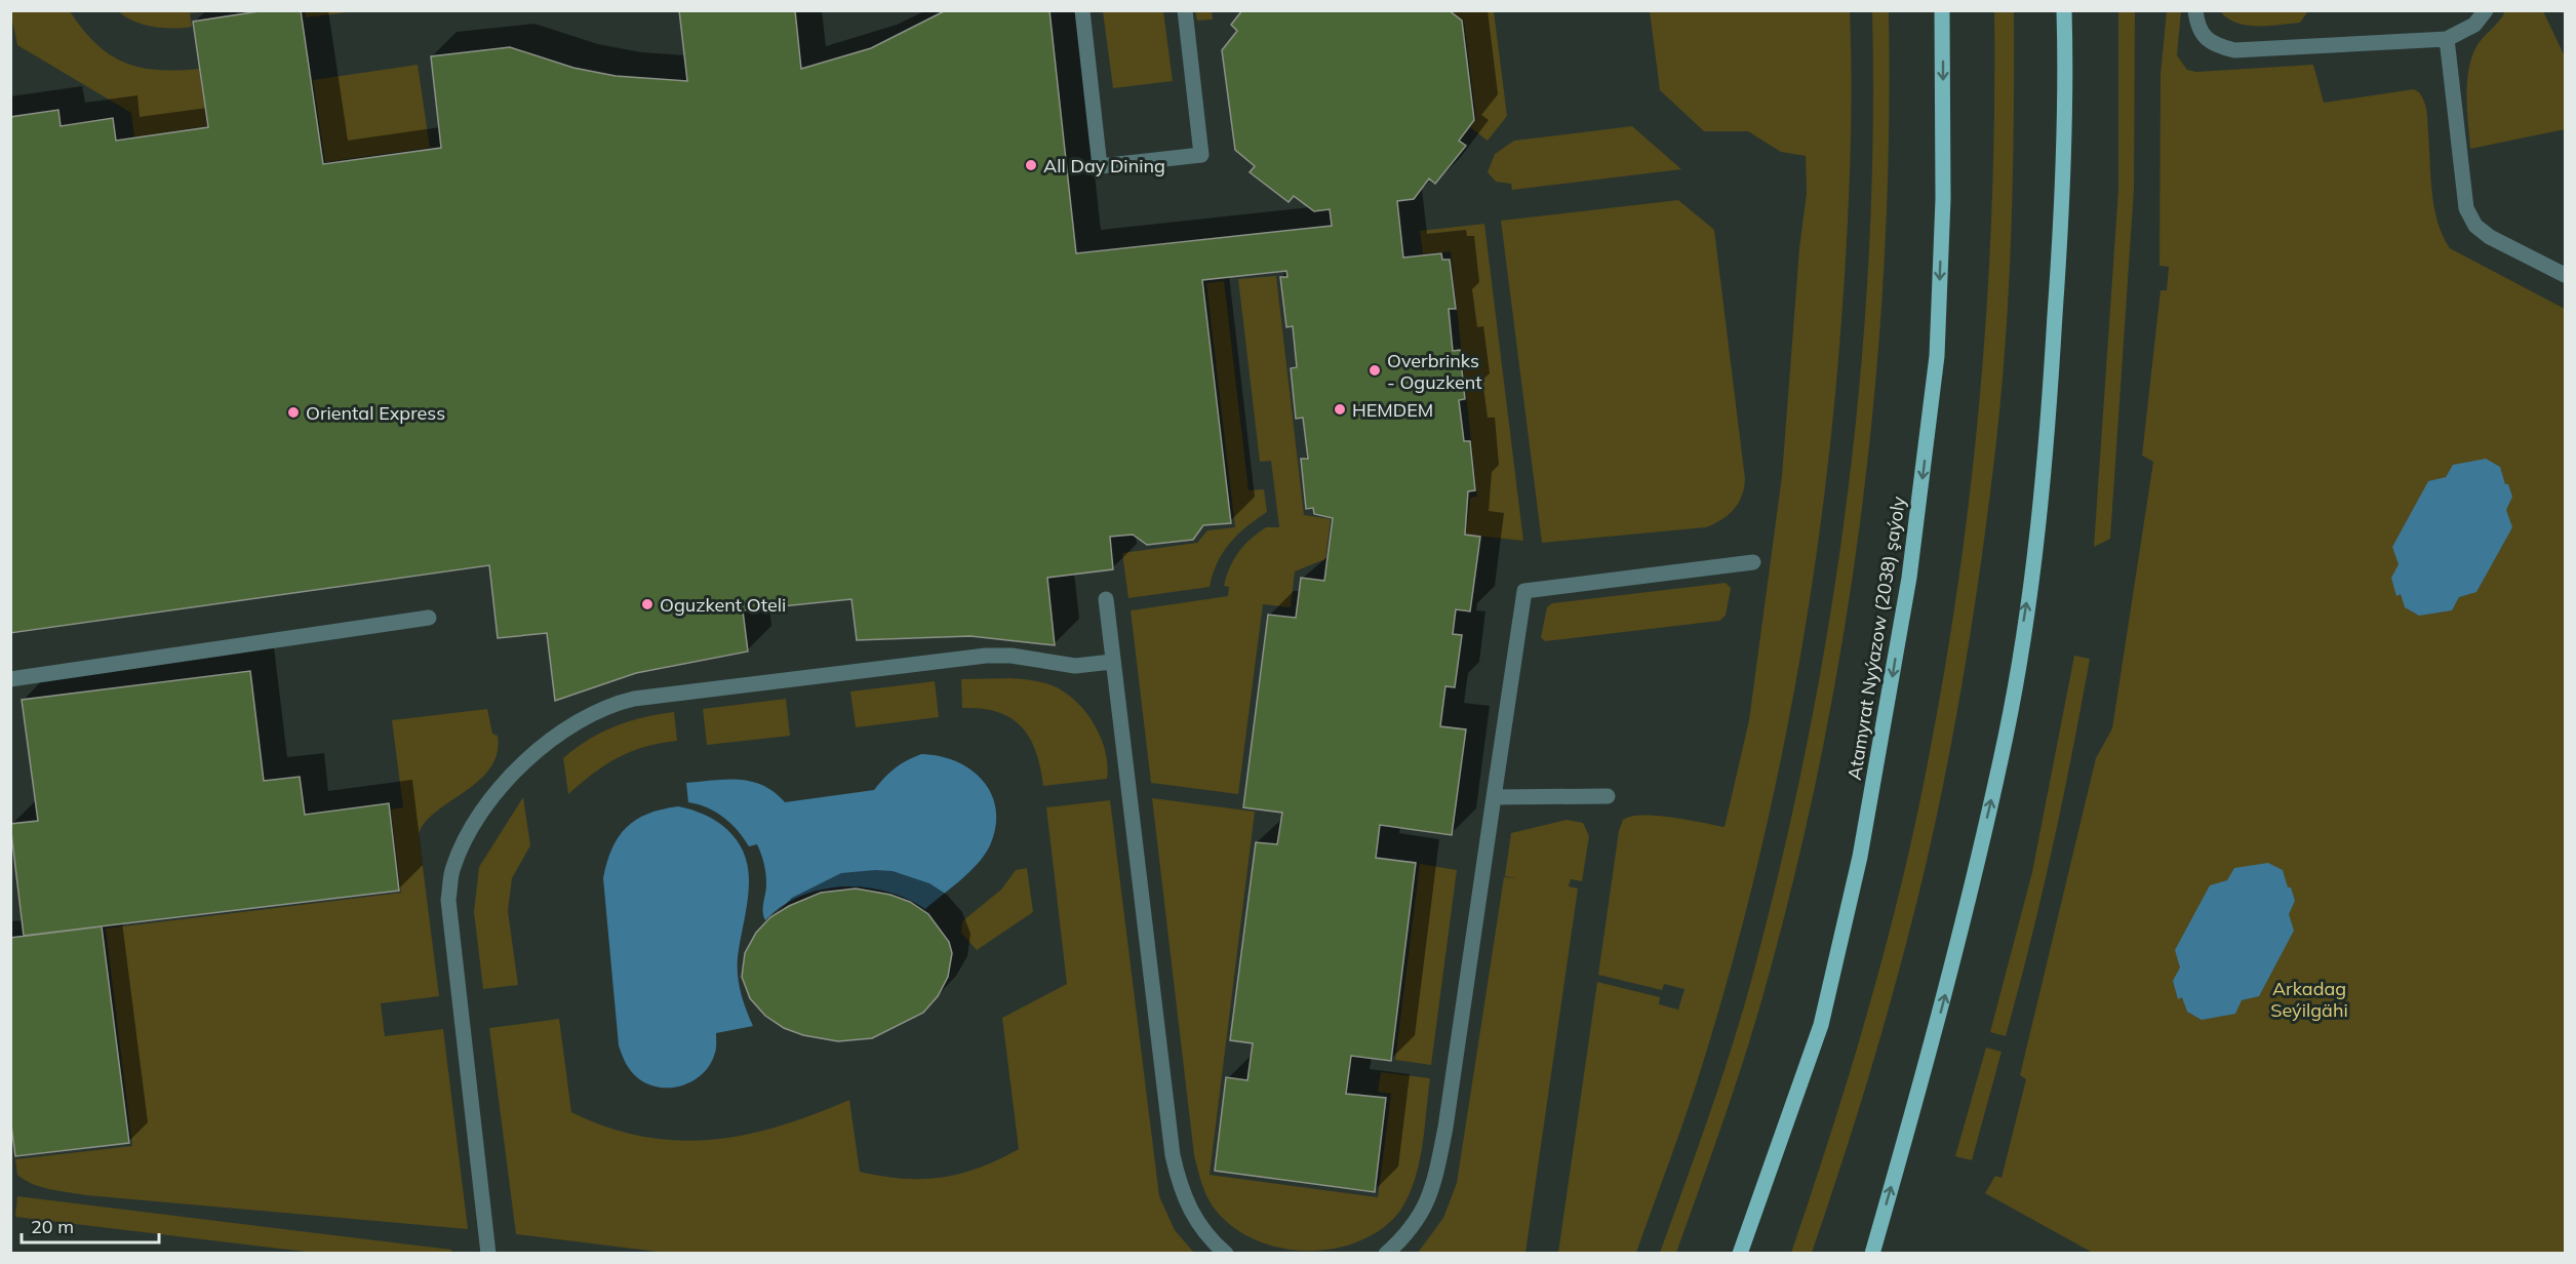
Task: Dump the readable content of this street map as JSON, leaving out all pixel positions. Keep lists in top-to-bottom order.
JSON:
{
  "streets": {
    "main road": ["Atamyrat Nyýazow (2038) şaýoly"]
  },
  "parks": ["Arkadag Seýilgähi"],
  "places": [
    "All Day Dining",
    "Overbrinks - Oguzkent",
    "HEMDEM",
    "Oriental Express",
    "Oguzkent Oteli"
  ],
  "scale_bar": "20 m"
}
